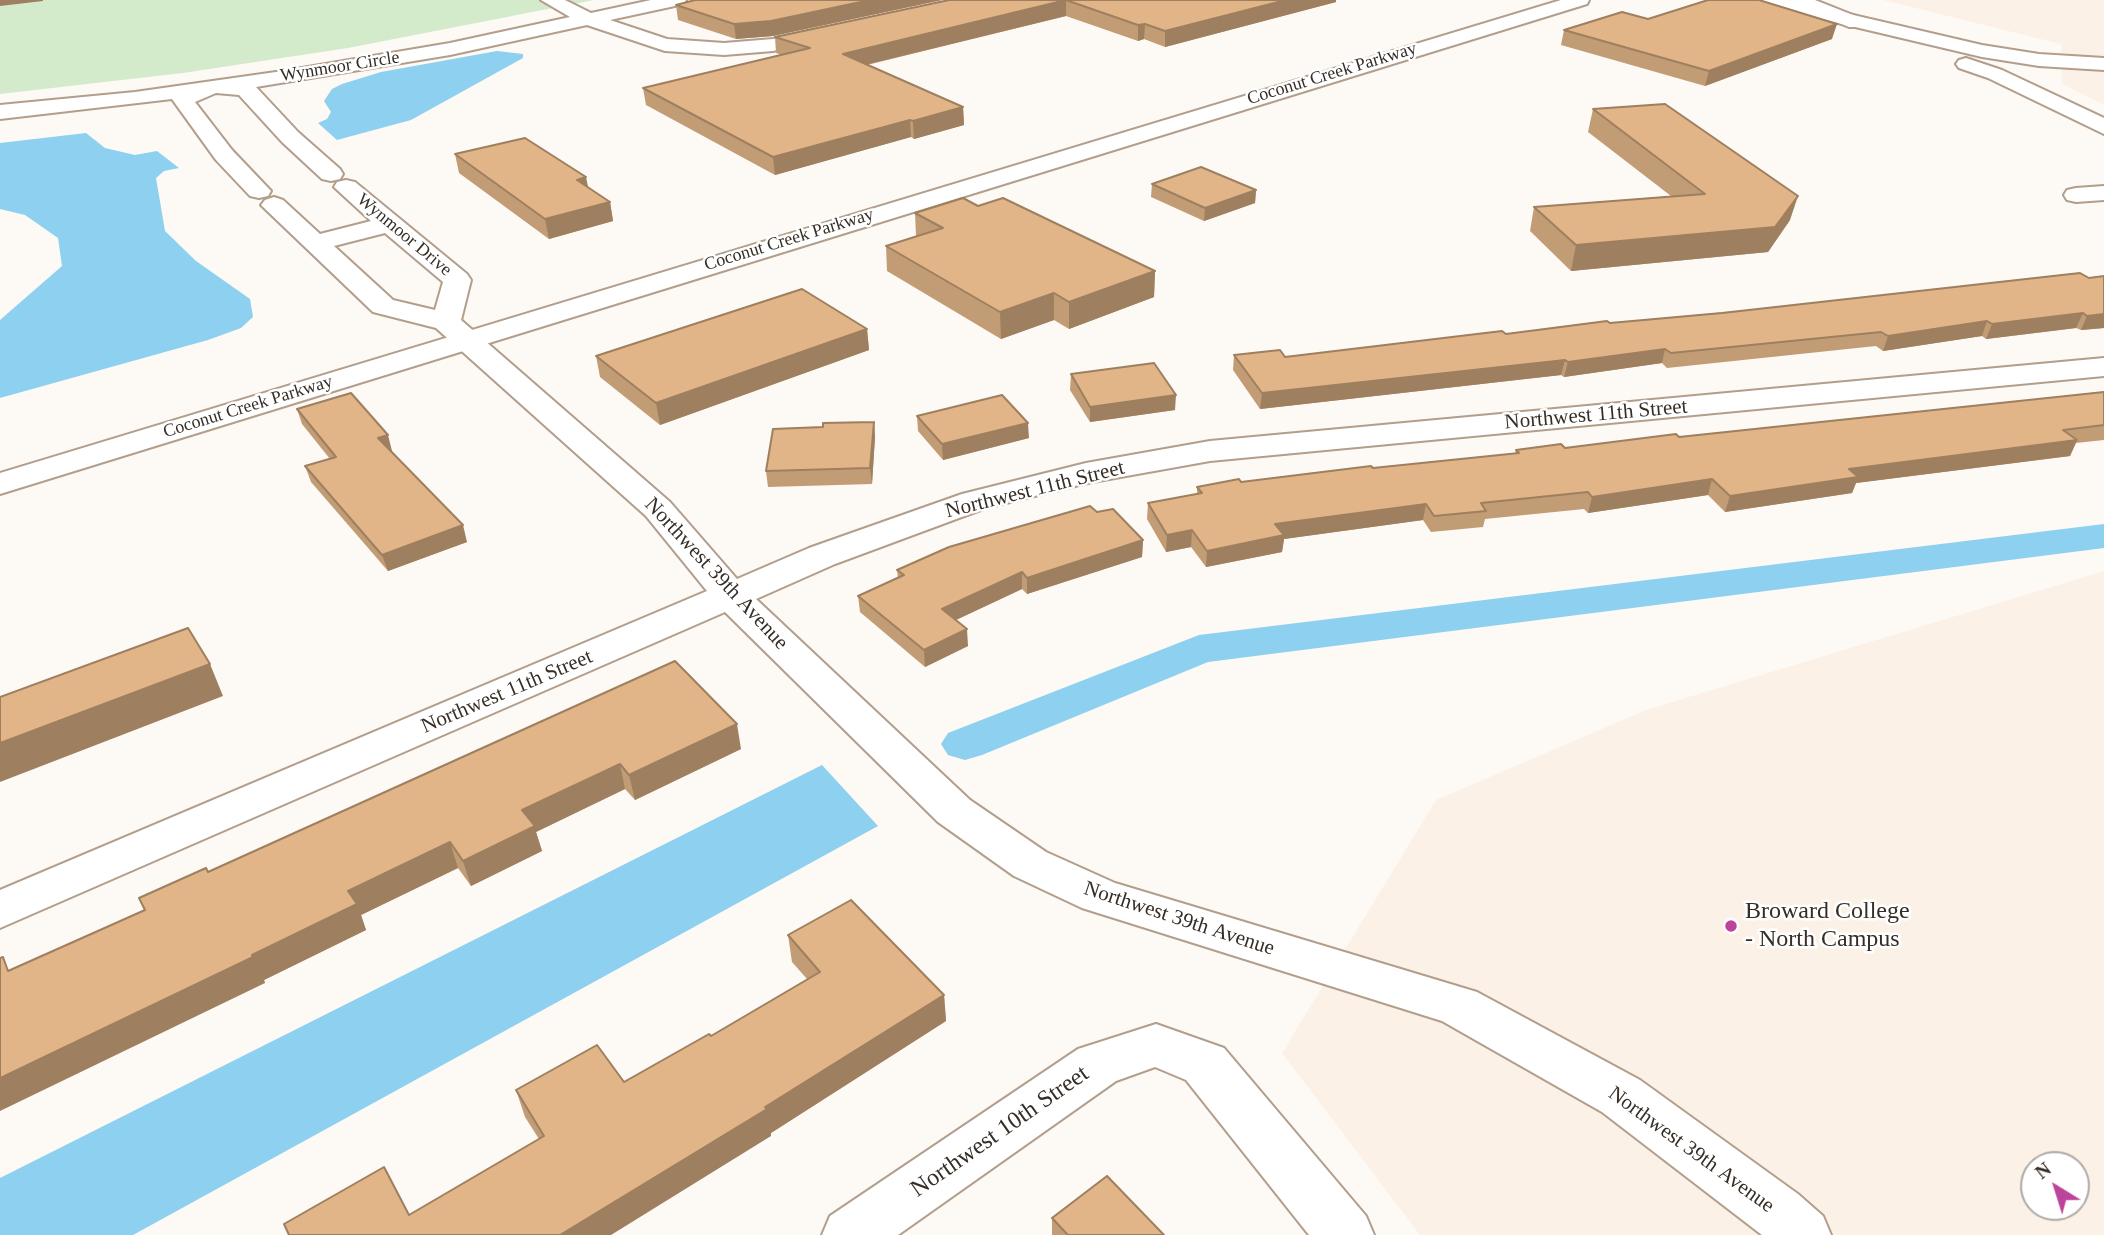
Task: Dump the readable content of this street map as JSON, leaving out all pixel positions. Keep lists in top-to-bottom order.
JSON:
{
  "streets": {
    "street": [
      "Wynmoor Circle",
      "Coconut Creek Parkway",
      "Wynmoor Drive",
      "Northwest 11th Street",
      "Northwest 39th Avenue",
      "Northwest 10th Street"
    ]
  },
  "crossings": [
    ["Wynmoor Circle", "Wynmoor Drive"],
    ["Coconut Creek Parkway", "Wynmoor Drive"],
    ["Coconut Creek Parkway", "Northwest 39th Avenue"],
    ["Wynmoor Drive", "Northwest 39th Avenue"],
    ["Northwest 11th Street", "Northwest 39th Avenue"]
  ],
  "places": ["Broward College - North Campus"],
  "north": "top left"
}
